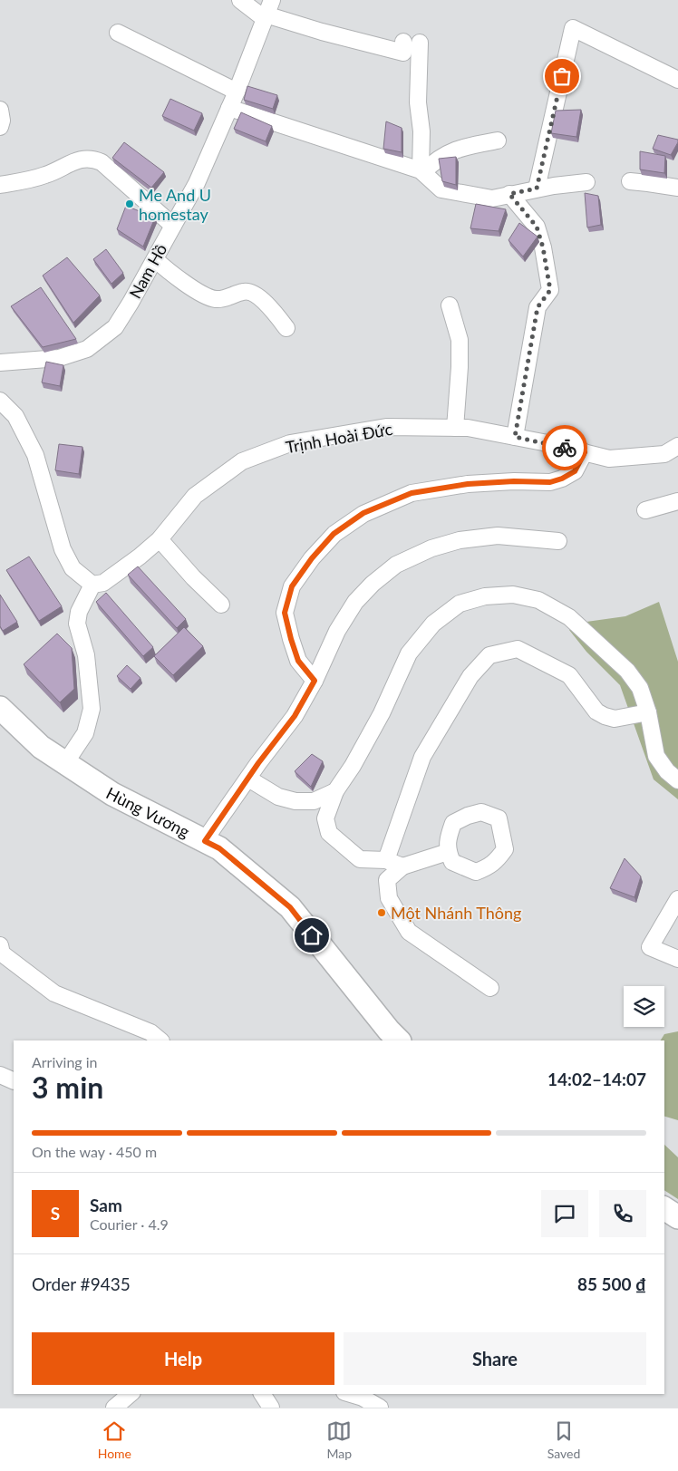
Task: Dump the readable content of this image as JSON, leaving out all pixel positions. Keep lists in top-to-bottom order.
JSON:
{
  "streets": {
    "highway": ["Hùng Vương"],
    "street": ["Nam Hồ", "Trịnh Hoài Đức"]
  },
  "places": ["Me And U homestay", "Một Nhánh Thông"],
  "page": {
    "heading": ["3 min", "Arriving in", "14:02–14:07"],
    "panel": [
      "Sam",
      "Courier · 4.9",
      "Order #9435",
      "85 500 ₫"
    ],
    "bar": "On the way · 450 m",
    "round": "S",
    "buttons": ["Help", "Share"],
    "tabs": ["Home", "Map", "Saved"]
  }
}
